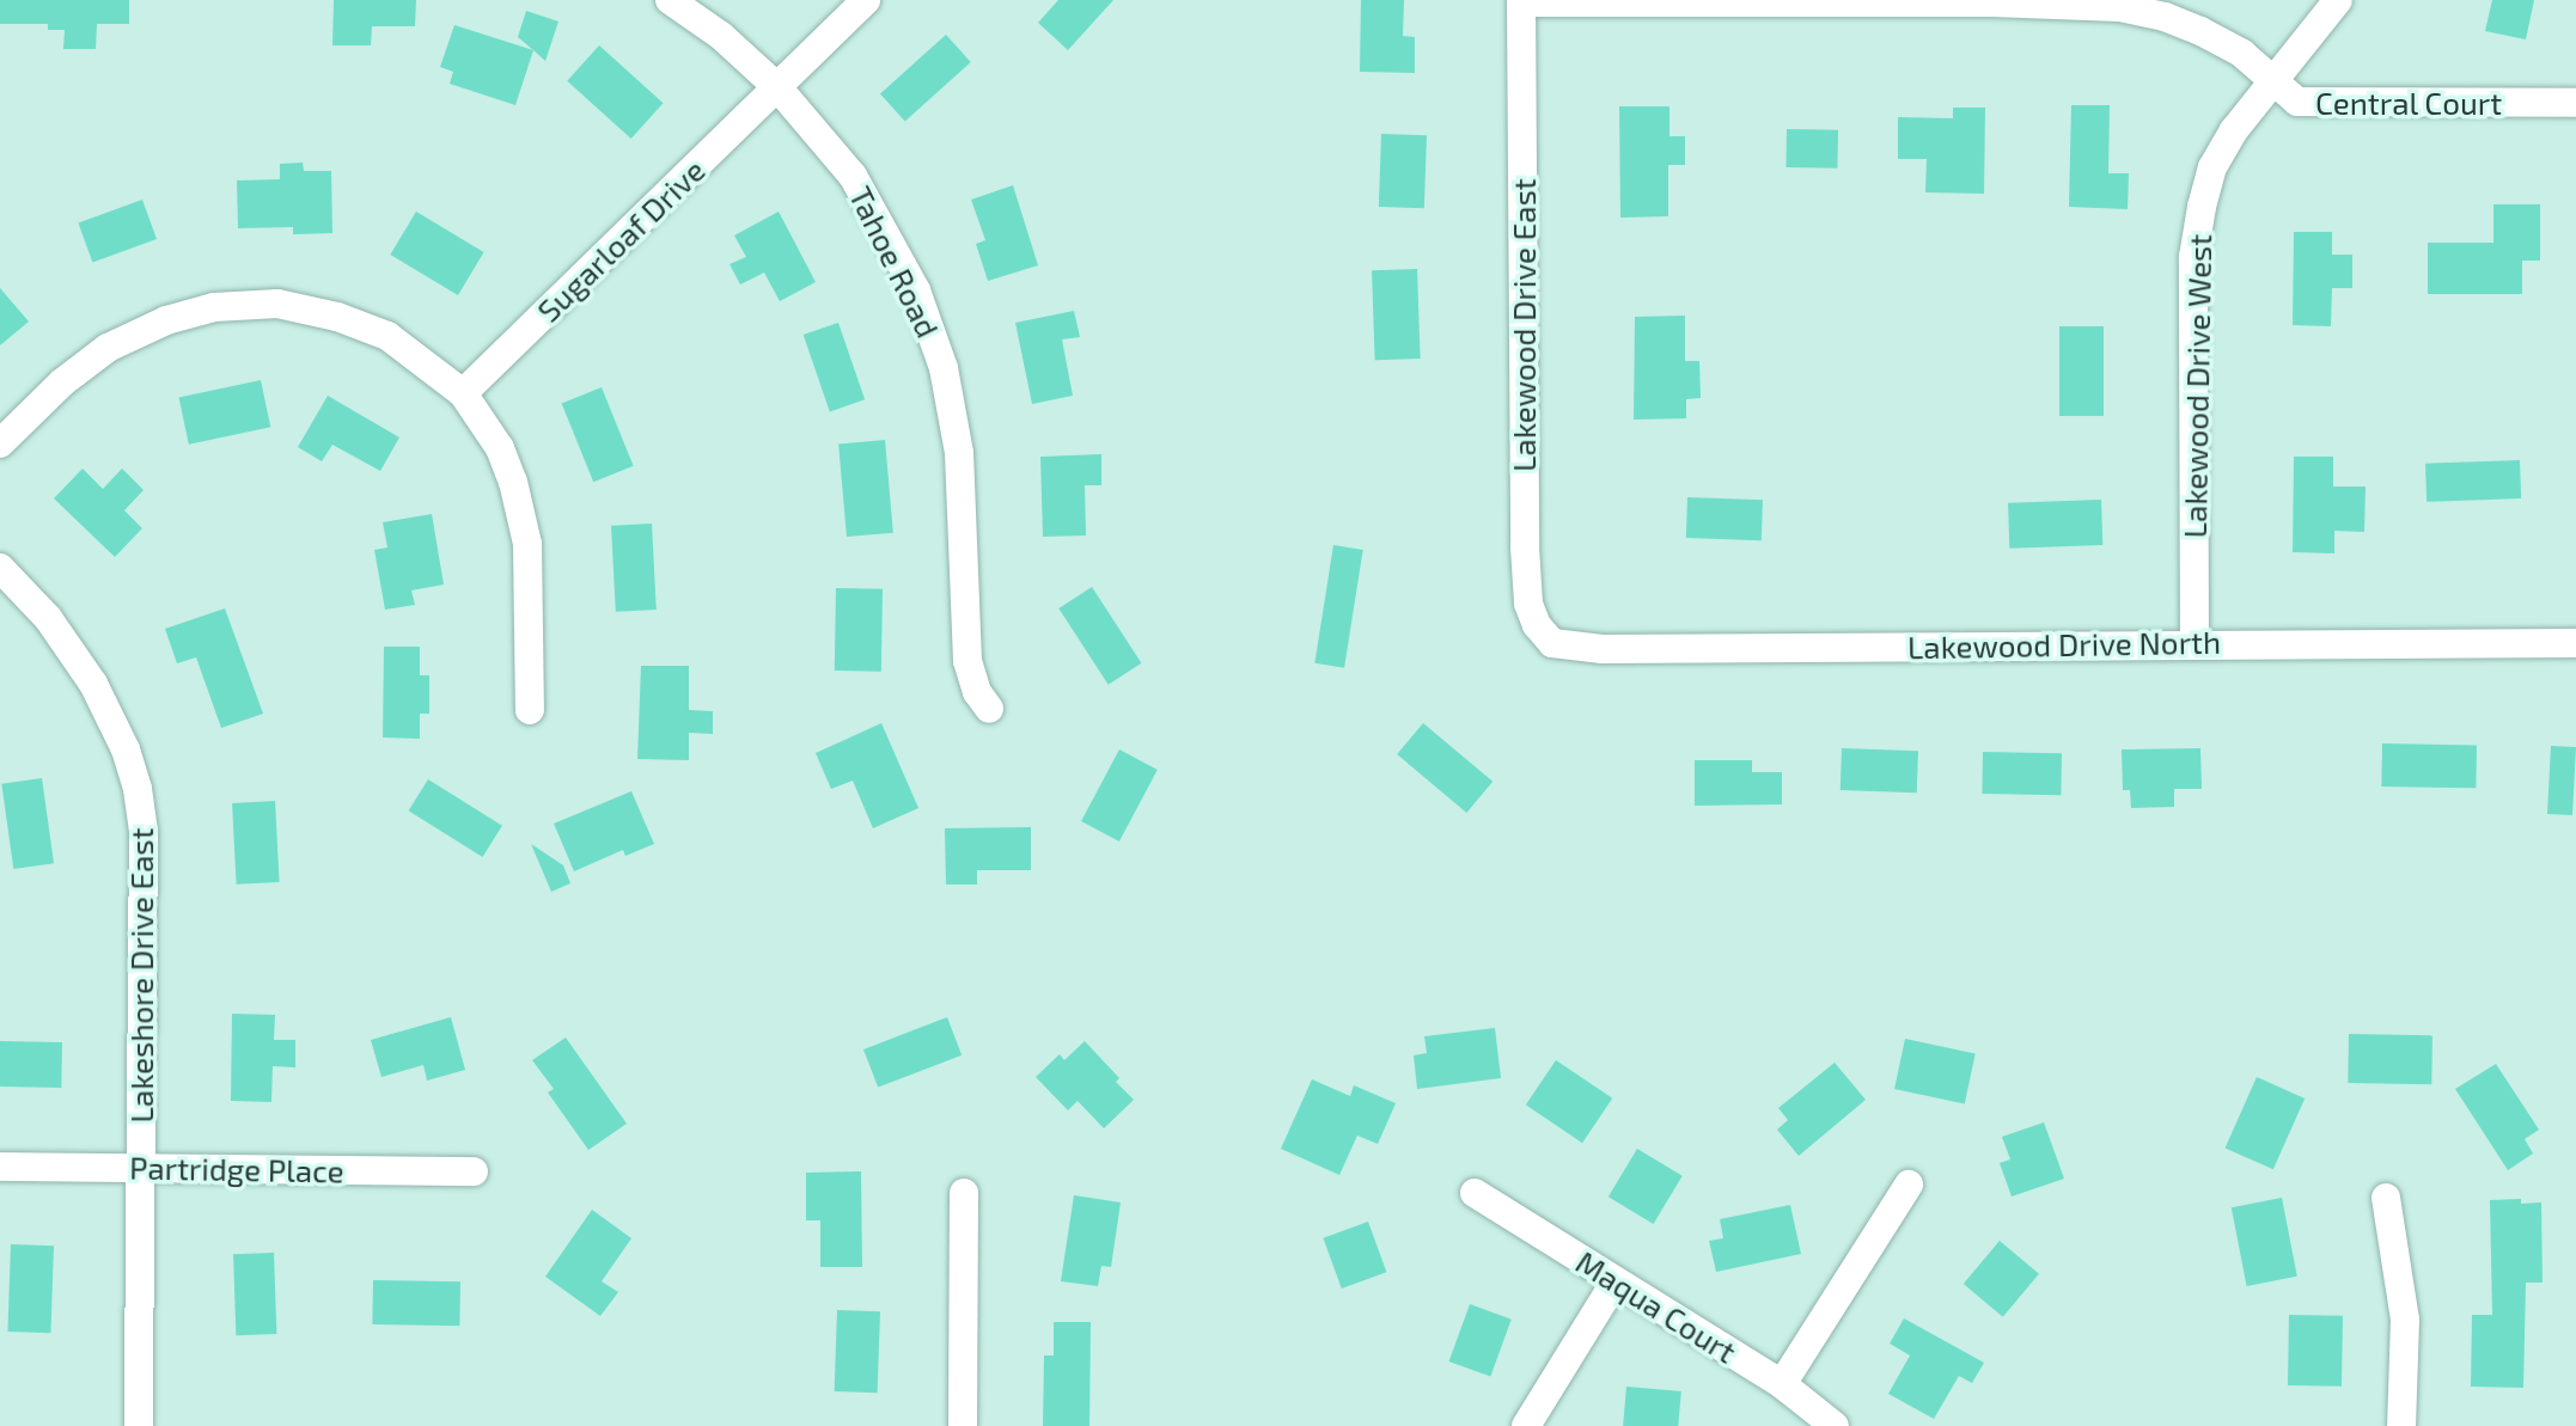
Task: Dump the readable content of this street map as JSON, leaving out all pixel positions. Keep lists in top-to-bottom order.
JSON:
{
  "streets": {
    "street": [
      "Central Court",
      "Sugarloaf Drive",
      "Tahoe Road",
      "Lakewood Drive East",
      "Lakewood Drive West",
      "Lakewood Drive North",
      "Lakeshore Drive East",
      "Partridge Place",
      "Maqua Court"
    ]
  },
  "crossings": [
    ["Central Court", "Lakewood Drive East"],
    ["Central Court", "Lakewood Drive West"],
    ["Sugarloaf Drive", "Tahoe Road"],
    ["Lakewood Drive East", "Lakewood Drive North"],
    ["Lakewood Drive West", "Lakewood Drive North"],
    ["Lakeshore Drive East", "Partridge Place"]
  ]
}
